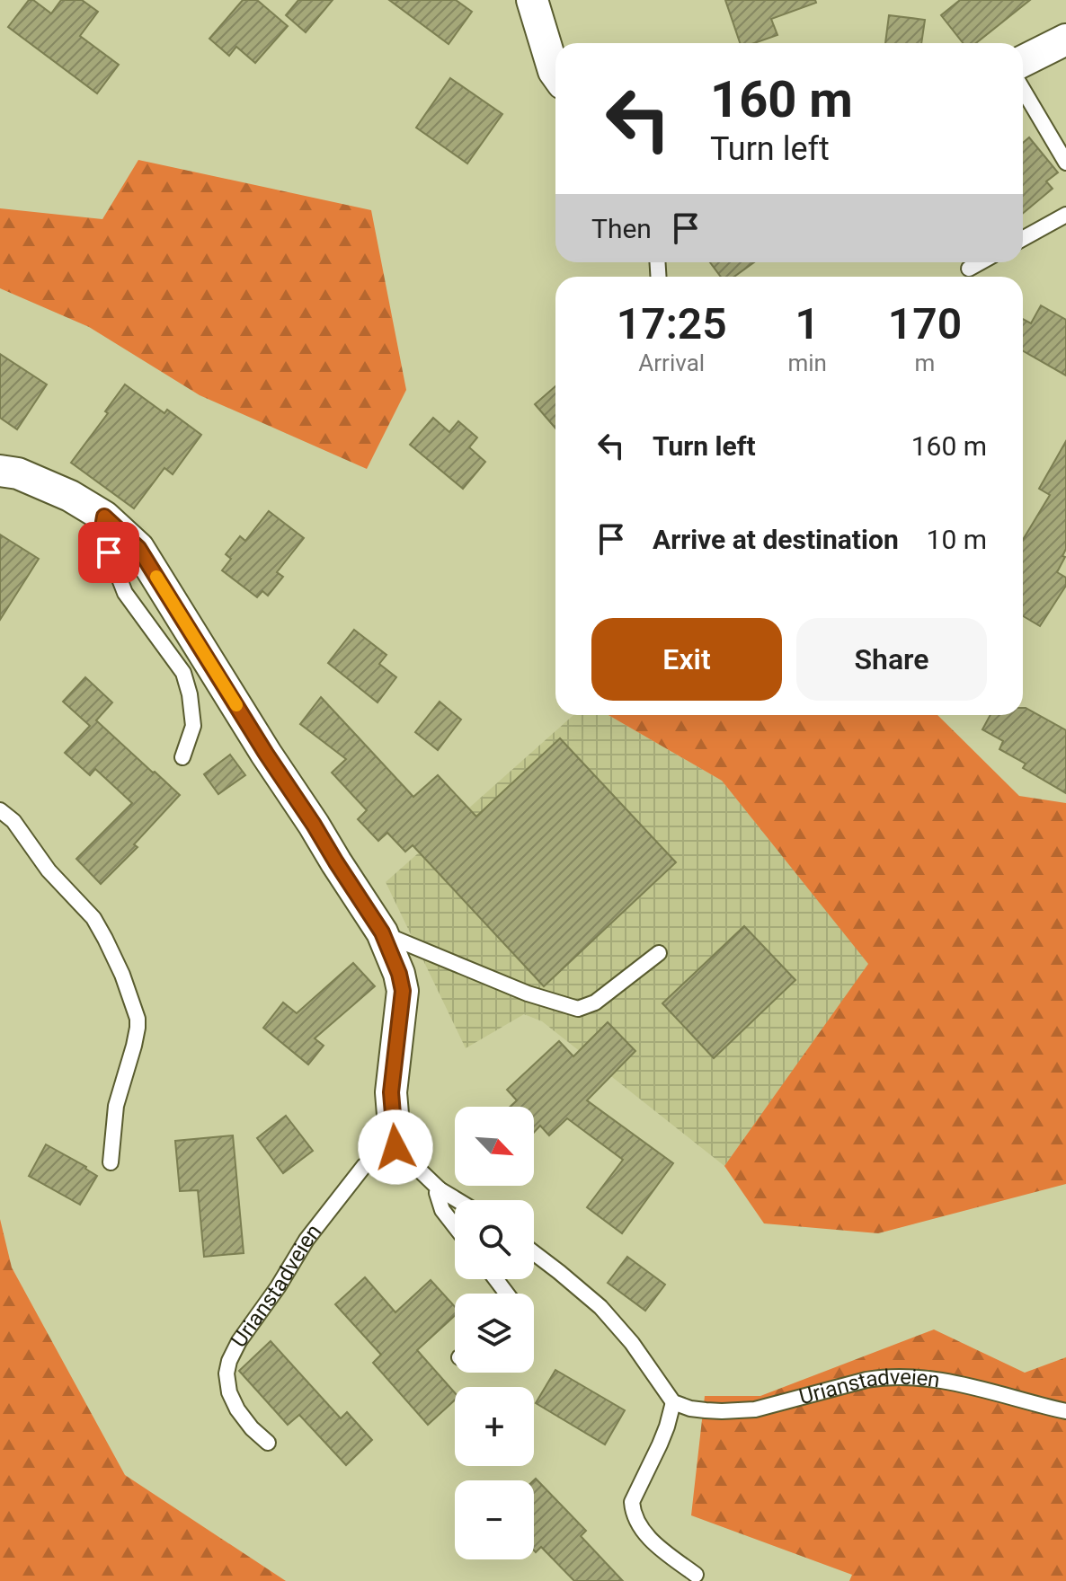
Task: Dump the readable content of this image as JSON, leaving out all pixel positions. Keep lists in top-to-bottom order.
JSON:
{
  "streets": {
    "lane": ["Urianstadveien"]
  },
  "north": "bottom right",
  "page": {
    "turn": ["160 m", "Turn left"],
    "then": "Then",
    "eta": [
      "17:25",
      "Arrival",
      "1",
      "min",
      "170",
      "m"
    ],
    "list": [
      {
        "name": "Turn left",
        "value": "160 m"
      },
      {
        "name": "Arrive at destination",
        "value": "10 m"
      }
    ],
    "buttons": ["Exit", "Share"],
    "map_buttons": ["+", "−"]
  }
}
